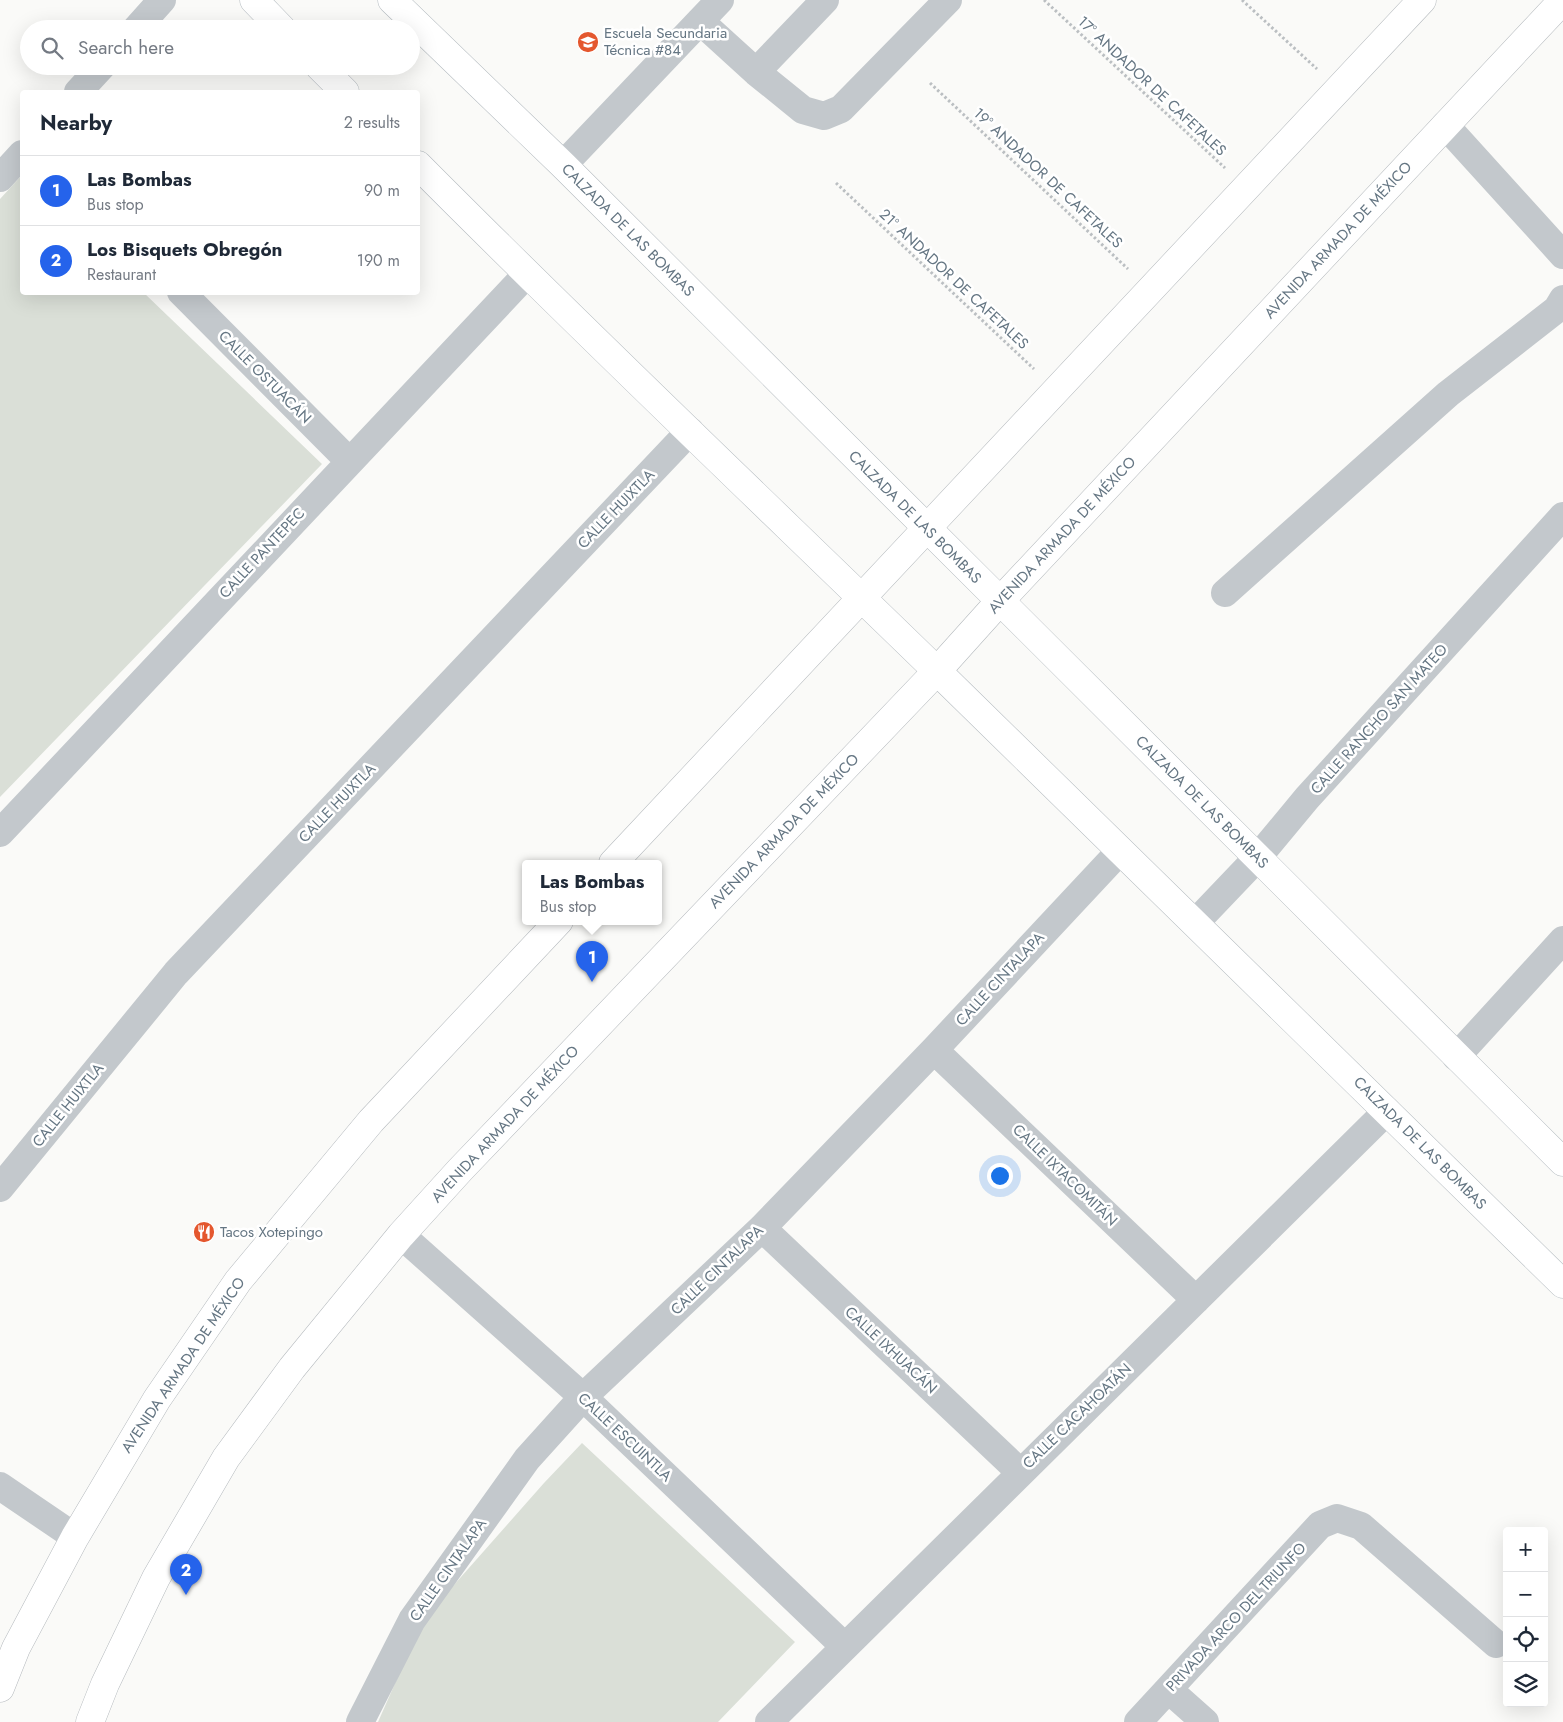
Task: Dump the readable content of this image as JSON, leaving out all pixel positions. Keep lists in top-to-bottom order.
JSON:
{
  "streets": {
    "main road": ["CALZADA DE LAS BOMBAS", "AVENIDA ARMADA DE MÉXICO"],
    "street": [
      "CALLE OSTUACÁN",
      "CALLE HUIXTLA",
      "CALLE PANTEPEC",
      "CALLE RANCHO SAN MATEO",
      "CALLE CINTALAPA",
      "CALLE IXTACOMITÁN",
      "CALLE IXHUACÁN",
      "CALLE CACAHOATÁN",
      "CALLE ESCUINTLA",
      "PRIVADA ARCO DEL TRIUNFO"
    ],
    "path": ["17° ANDADOR DE CAFETALES", "19° ANDADOR DE CAFETALES", "21° ANDADOR DE CAFETALES"]
  },
  "crossings": [
    ["CALZADA DE LAS BOMBAS", "AVENIDA ARMADA DE MÉXICO"],
    ["CALZADA DE LAS BOMBAS", "CALLE HUIXTLA"],
    ["CALZADA DE LAS BOMBAS", "CALLE PANTEPEC"],
    ["CALZADA DE LAS BOMBAS", "CALLE RANCHO SAN MATEO"],
    ["CALZADA DE LAS BOMBAS", "CALLE CINTALAPA"],
    ["CALZADA DE LAS BOMBAS", "CALLE CACAHOATÁN"],
    ["AVENIDA ARMADA DE MÉXICO", "CALLE ESCUINTLA"],
    ["CALLE OSTUACÁN", "CALLE PANTEPEC"],
    ["CALLE CINTALAPA", "CALLE IXTACOMITÁN"],
    ["CALLE CINTALAPA", "CALLE IXHUACÁN"],
    ["CALLE CINTALAPA", "CALLE ESCUINTLA"],
    ["CALLE IXTACOMITÁN", "CALLE CACAHOATÁN"],
    ["CALLE IXHUACÁN", "CALLE CACAHOATÁN"],
    ["CALLE CACAHOATÁN", "CALLE ESCUINTLA"]
  ],
  "places": {
    "school or university": ["Escuela Secundaria Técnica #84"],
    "restaurant": ["Tacos Xotepingo"]
  },
  "page": {
    "search": "Search here",
    "heading": ["Nearby", "2 results"],
    "list": [
      {
        "mark": "1",
        "name": "Las Bombas",
        "note": "Bus stop",
        "value": "90 m"
      },
      {
        "mark": "2",
        "name": "Los Bisquets Obregón",
        "note": "Restaurant",
        "value": "190 m"
      }
    ],
    "popup": ["Las Bombas", "Bus stop"],
    "pins": ["1", "2"],
    "map_buttons": ["+", "−"]
  }
}
